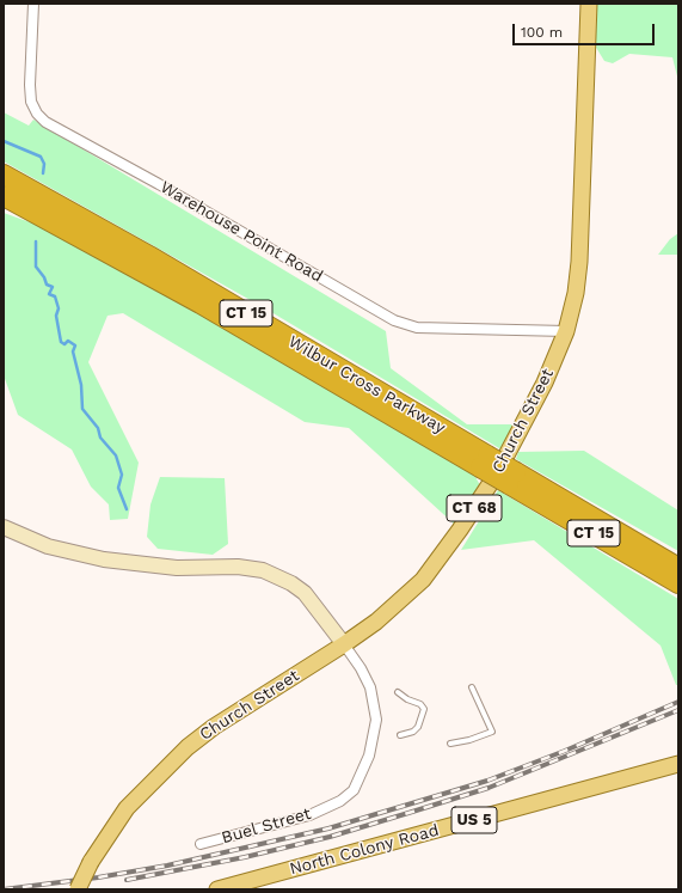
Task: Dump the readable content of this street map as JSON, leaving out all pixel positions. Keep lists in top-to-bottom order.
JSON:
{
  "streets": {
    "highway": ["CT 15", "Wilbur Cross Parkway"],
    "main road": [
      "Church Street",
      "CT 68",
      "US 5",
      "North Colony Road"
    ],
    "street": ["Warehouse Point Road", "Buel Street"]
  },
  "crossings": [
    ["Warehouse Point Road", "Church Street"],
    ["Church Street", "Buel Street"]
  ],
  "scale_bar": "100 m"
}
